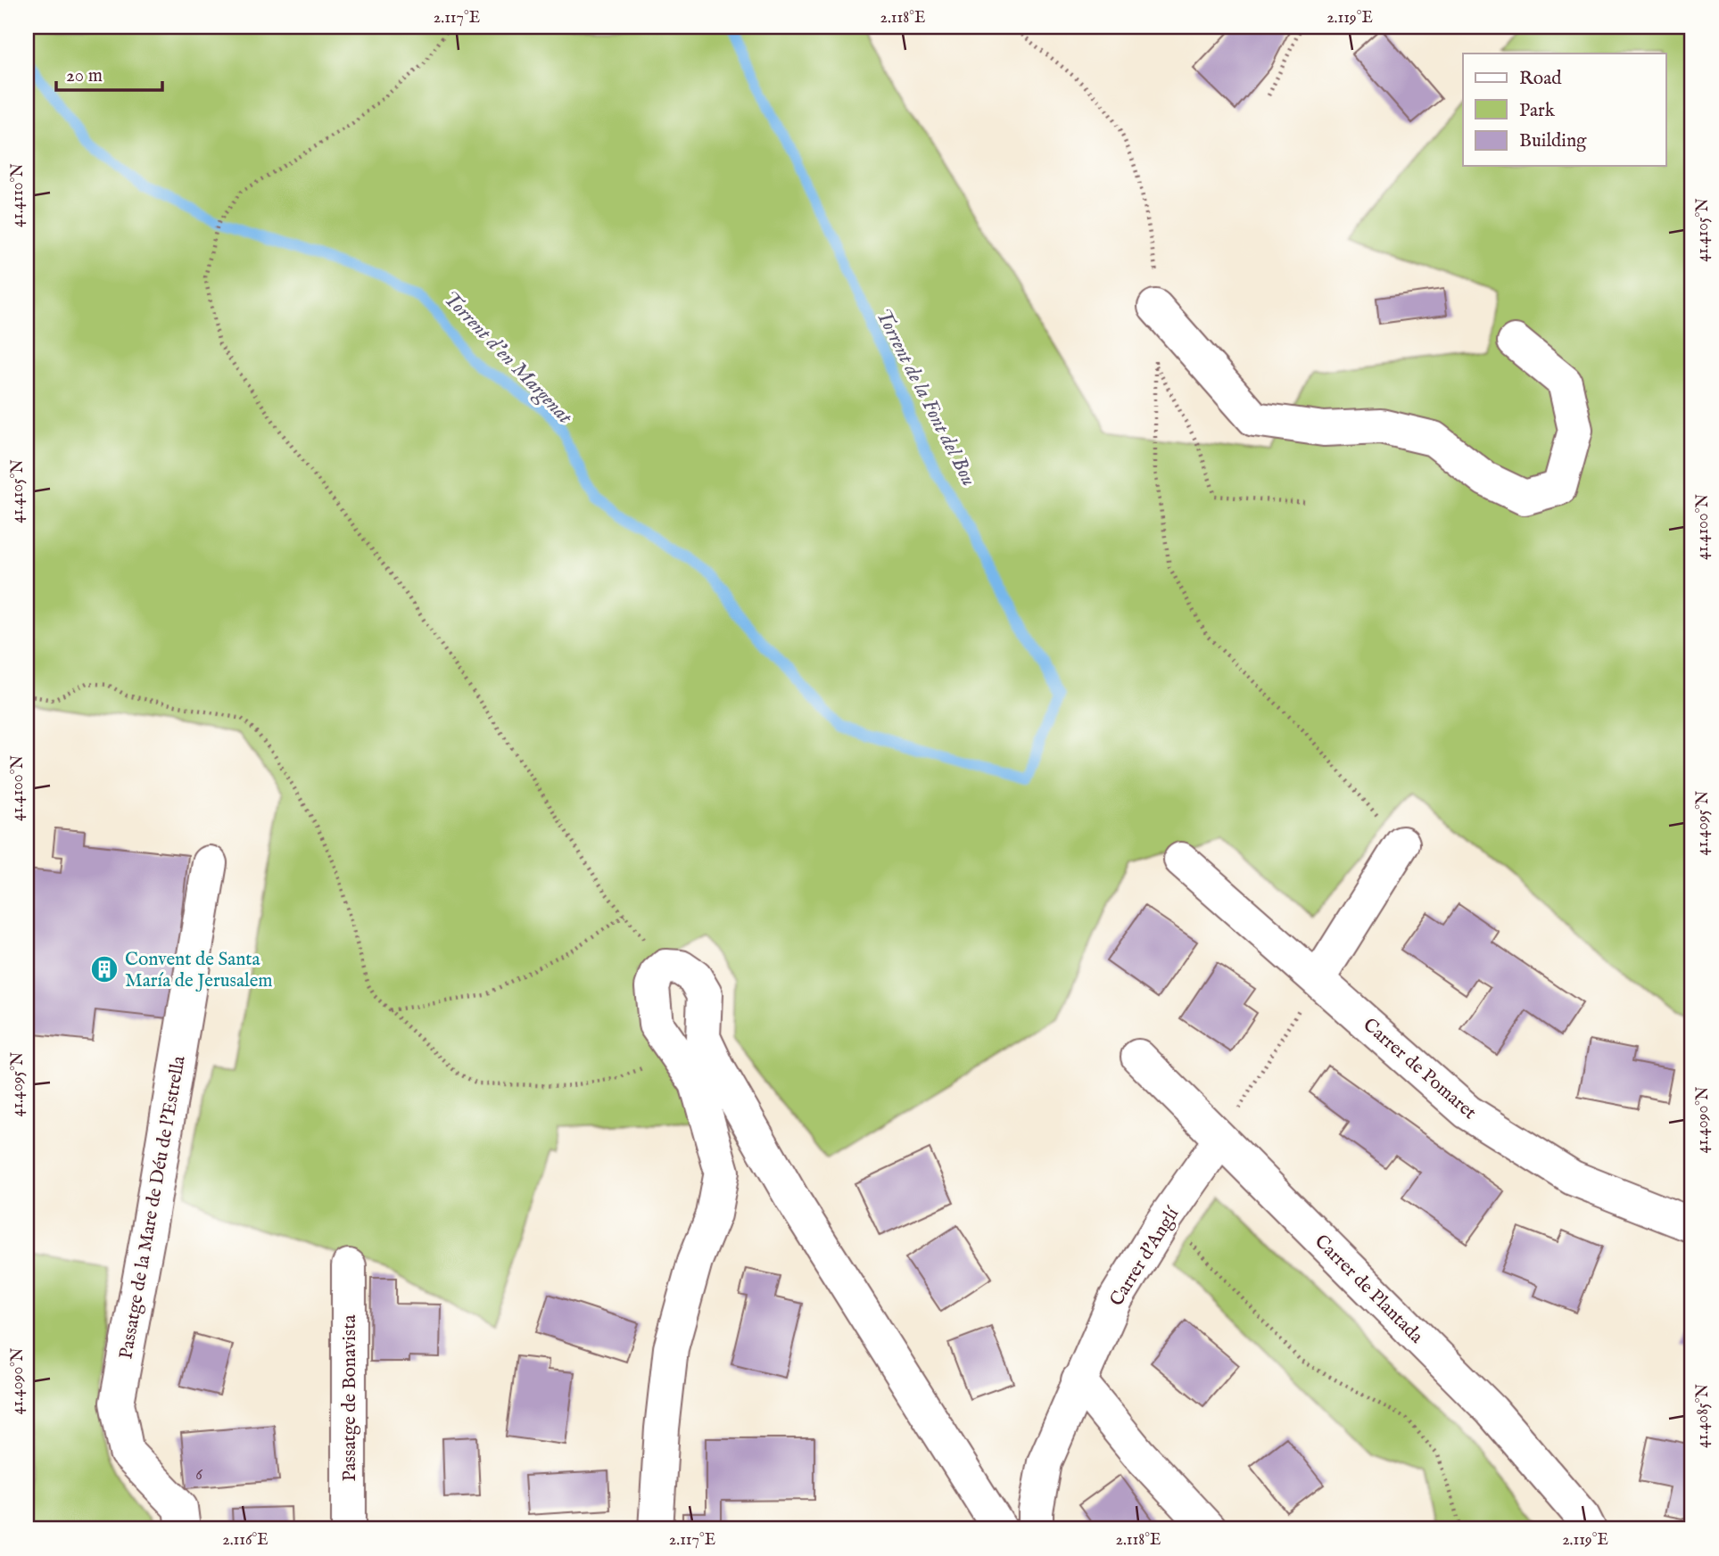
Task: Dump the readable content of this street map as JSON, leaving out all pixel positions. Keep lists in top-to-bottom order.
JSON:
{
  "streets": {
    "street": [
      "Carrer de Pomaret",
      "Passatge de la Mare de Déu de l'Estrella",
      "Carrer d'Anglí",
      "Carrer de Plantada",
      "Passatge de Bonavista"
    ]
  },
  "crossings": [
    ["Carrer d'Anglí", "Carrer de Plantada"]
  ],
  "water": ["Torrent d'en Margenat", "Torrent de la Font del Bou"],
  "places": {
    "building": ["Convent de Santa María de Jerusalem"]
  },
  "house_numbers": ["6"],
  "legend": ["Road", "Park", "Building"],
  "scale_bar": "20 m",
  "coordinates": [
    "2.117°E",
    "2.118°E",
    "2.119°E",
    "41.4110°N",
    "41.4105°N",
    "41.4100°N",
    "41.4095°N",
    "41.4090°N",
    "41.4085°N",
    "2.116°E"
  ]
}
